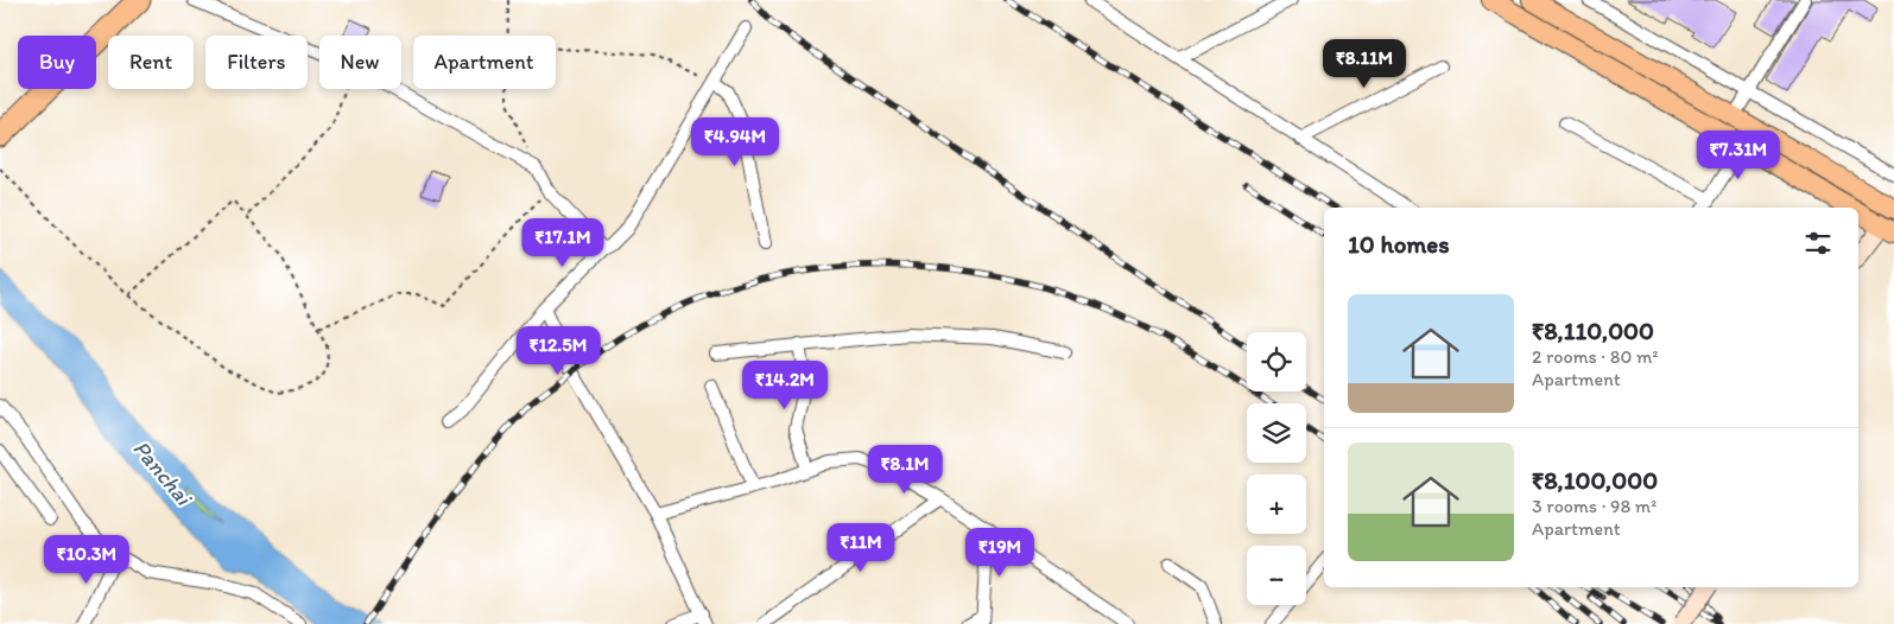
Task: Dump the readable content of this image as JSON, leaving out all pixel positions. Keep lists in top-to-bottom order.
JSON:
{
  "water": ["Panchai"],
  "page": {
    "chip": [
      "Buy",
      "Rent",
      "Filters",
      "New",
      "Apartment"
    ],
    "price": [
      "₹8.11M",
      "₹4.94M",
      "₹7.31M",
      "₹17.1M",
      "₹12.5M",
      "₹14.2M",
      "₹8.1M",
      "₹11M",
      "₹19M",
      "₹10.3M"
    ],
    "heading": "10 homes",
    "list": [
      {
        "name": "₹8,110,000",
        "note": "2 rooms · 80 m² · Apartment"
      },
      {
        "name": "₹8,100,000",
        "note": "3 rooms · 98 m² · Apartment"
      }
    ],
    "map_buttons": ["+", "−"]
  }
}
